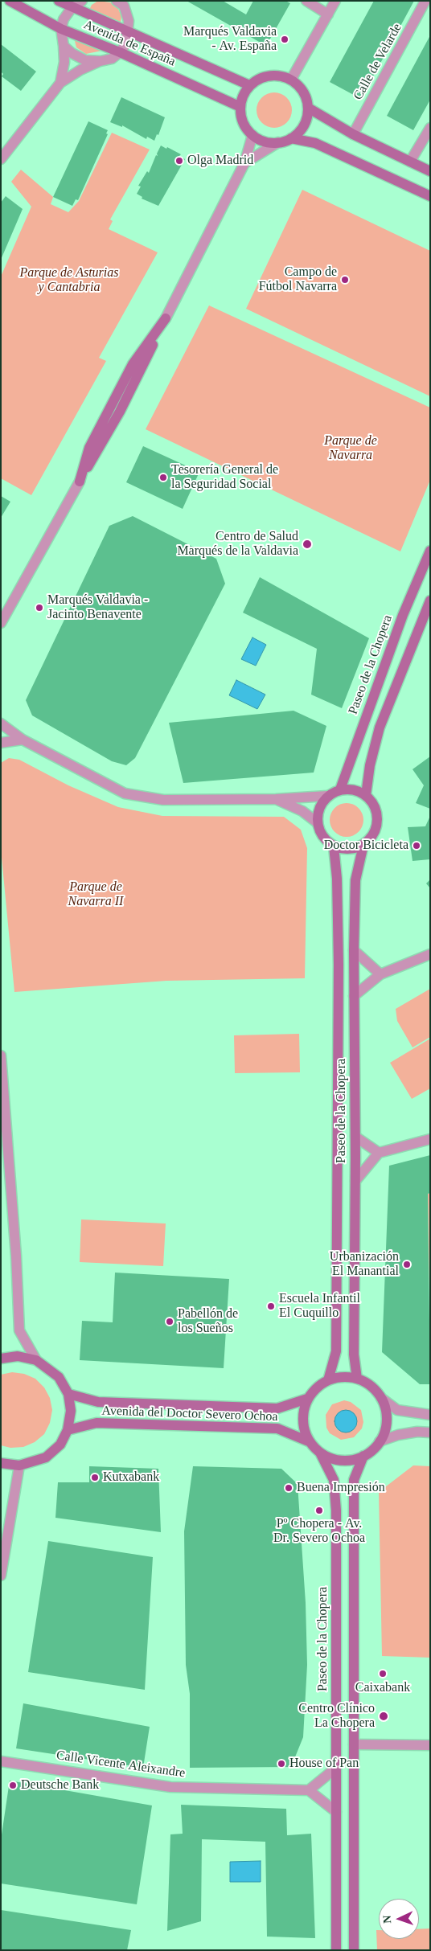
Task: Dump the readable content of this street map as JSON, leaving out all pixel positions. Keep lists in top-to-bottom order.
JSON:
{
  "streets": {
    "main road": ["Avenida de España", "Paseo de la Chopera", "Avenida del Doctor Severo Ochoa"],
    "street": ["Calle de Velarde", "Calle Vicente Aleixandre"]
  },
  "crossings": [
    ["Paseo de la Chopera", "Avenida del Doctor Severo Ochoa"]
  ],
  "parks": ["Parque de Asturias y Cantabria", "Parque de Navarra", "Parque de Navarra II"],
  "places": [
    "Marqués Valdavia - Av. España",
    "Olga Madrid",
    "Campo de Fútbol Navarra",
    "Tesorería General de la Seguridad Social",
    "Centro de Salud Marqués de la Valdavia",
    "Marqués Valdavia - Jacinto Benavente",
    "Doctor Bicicleta",
    "Urbanización El Manantial",
    "Escuela Infantil El Cuquillo",
    "Pabellón de los Sueños",
    "Kutxabank",
    "Buena Impresión",
    "Pº Chopera - Av. Dr. Severo Ochoa",
    "Caixabank",
    "Centro Clínico La Chopera",
    "House of Pan",
    "Deutsche Bank"
  ],
  "north": "left"
}
